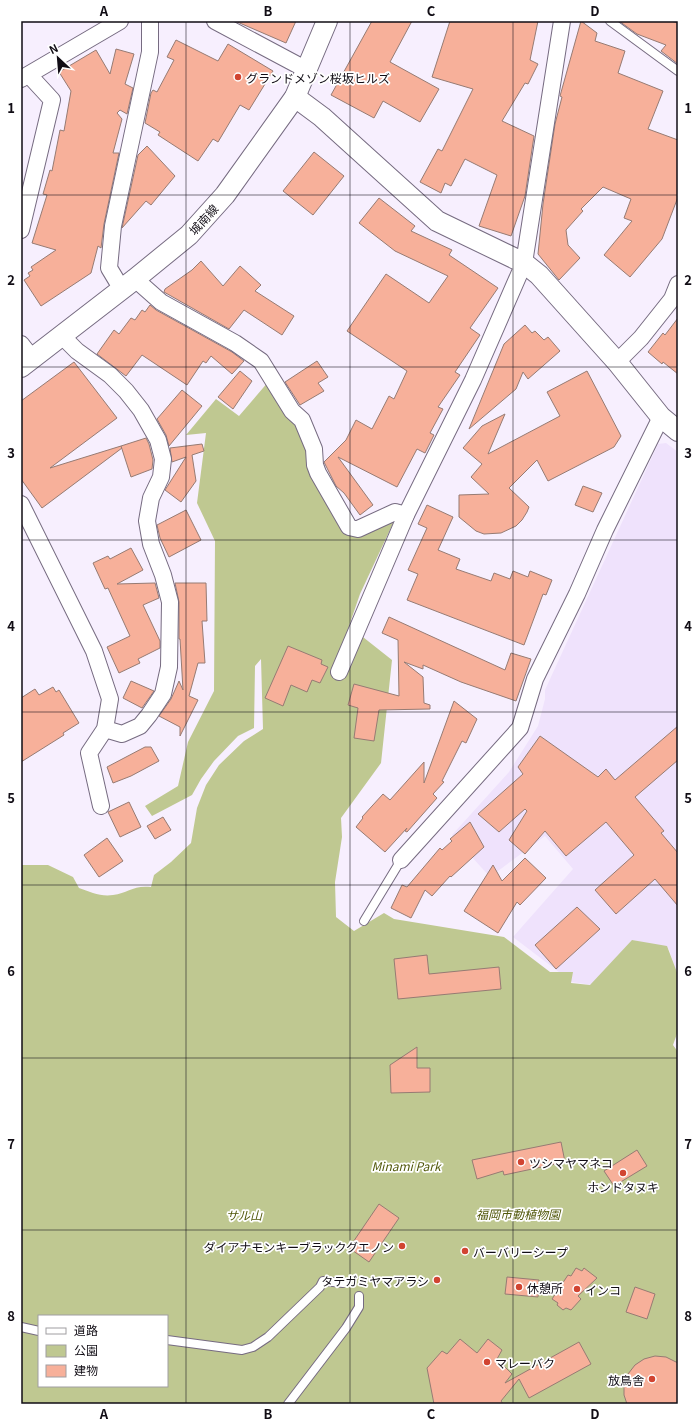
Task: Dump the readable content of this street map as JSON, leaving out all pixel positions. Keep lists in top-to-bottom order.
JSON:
{
  "streets": {
    "street": ["城南線"]
  },
  "parks": ["Minami Park", "福岡市動植物園", "サル山"],
  "places": [
    "グランドメゾン桜坂ヒルズ",
    "ツシマヤマネコ",
    "ホンドタヌキ",
    "ダイアナモンキーブラックグエノン",
    "バーバリーシープ",
    "タテガミヤマアラシ",
    "休憩所",
    "インコ",
    "マレーバク",
    "放鳥舎"
  ],
  "legend": ["道路", "公園", "建物"],
  "north": "top left",
  "grid": {
    "columns": [
      "A",
      "B",
      "C",
      "D"
    ],
    "rows": [
      "1",
      "2",
      "3",
      "4",
      "5",
      "6",
      "7",
      "8"
    ]
  }
}
